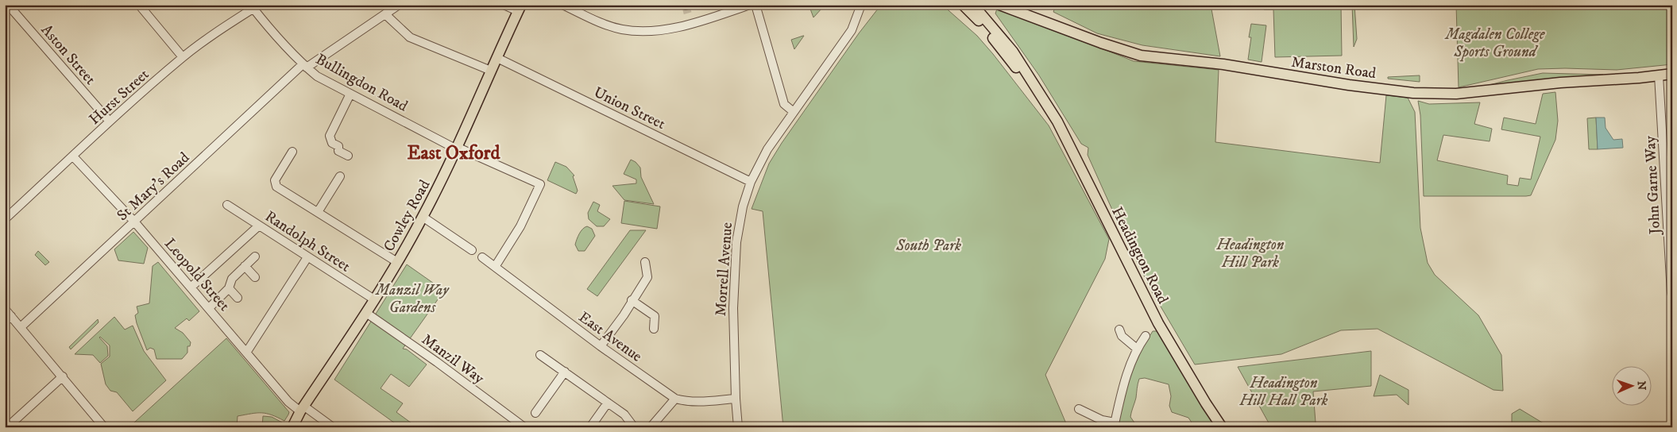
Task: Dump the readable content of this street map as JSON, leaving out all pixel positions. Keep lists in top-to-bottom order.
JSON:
{
  "streets": {
    "main road": ["Marston Road", "Cowley Road", "Headington Road"],
    "street": [
      "Aston Street",
      "Bullingdon Road",
      "Hurst Street",
      "Union Street",
      "John Garne Way",
      "St Mary's Road",
      "Randolph Street",
      "Morrell Avenue",
      "Leopold Street",
      "East Avenue",
      "Manzil Way"
    ]
  },
  "crossings": [
    ["Aston Street", "Hurst Street"],
    ["Marston Road", "John Garne Way"],
    ["Bullingdon Road", "Hurst Street"],
    ["Bullingdon Road", "St Mary's Road"],
    ["Bullingdon Road", "Cowley Road"],
    ["Bullingdon Road", "East Avenue"],
    ["Hurst Street", "Leopold Street"],
    ["Union Street", "Cowley Road"],
    ["Union Street", "Morrell Avenue"],
    ["St Mary's Road", "Leopold Street"],
    ["Cowley Road", "Randolph Street"],
    ["Cowley Road", "Leopold Street"],
    ["Cowley Road", "Manzil Way"],
    ["Morrell Avenue", "East Avenue"]
  ],
  "districts": ["East Oxford"],
  "parks": [
    "Magdalen College Sports Ground",
    "Headington Hill Park",
    "South Park",
    "Manzil Way Gardens",
    "Headington Hill Hall Park"
  ],
  "north": "right"
}
